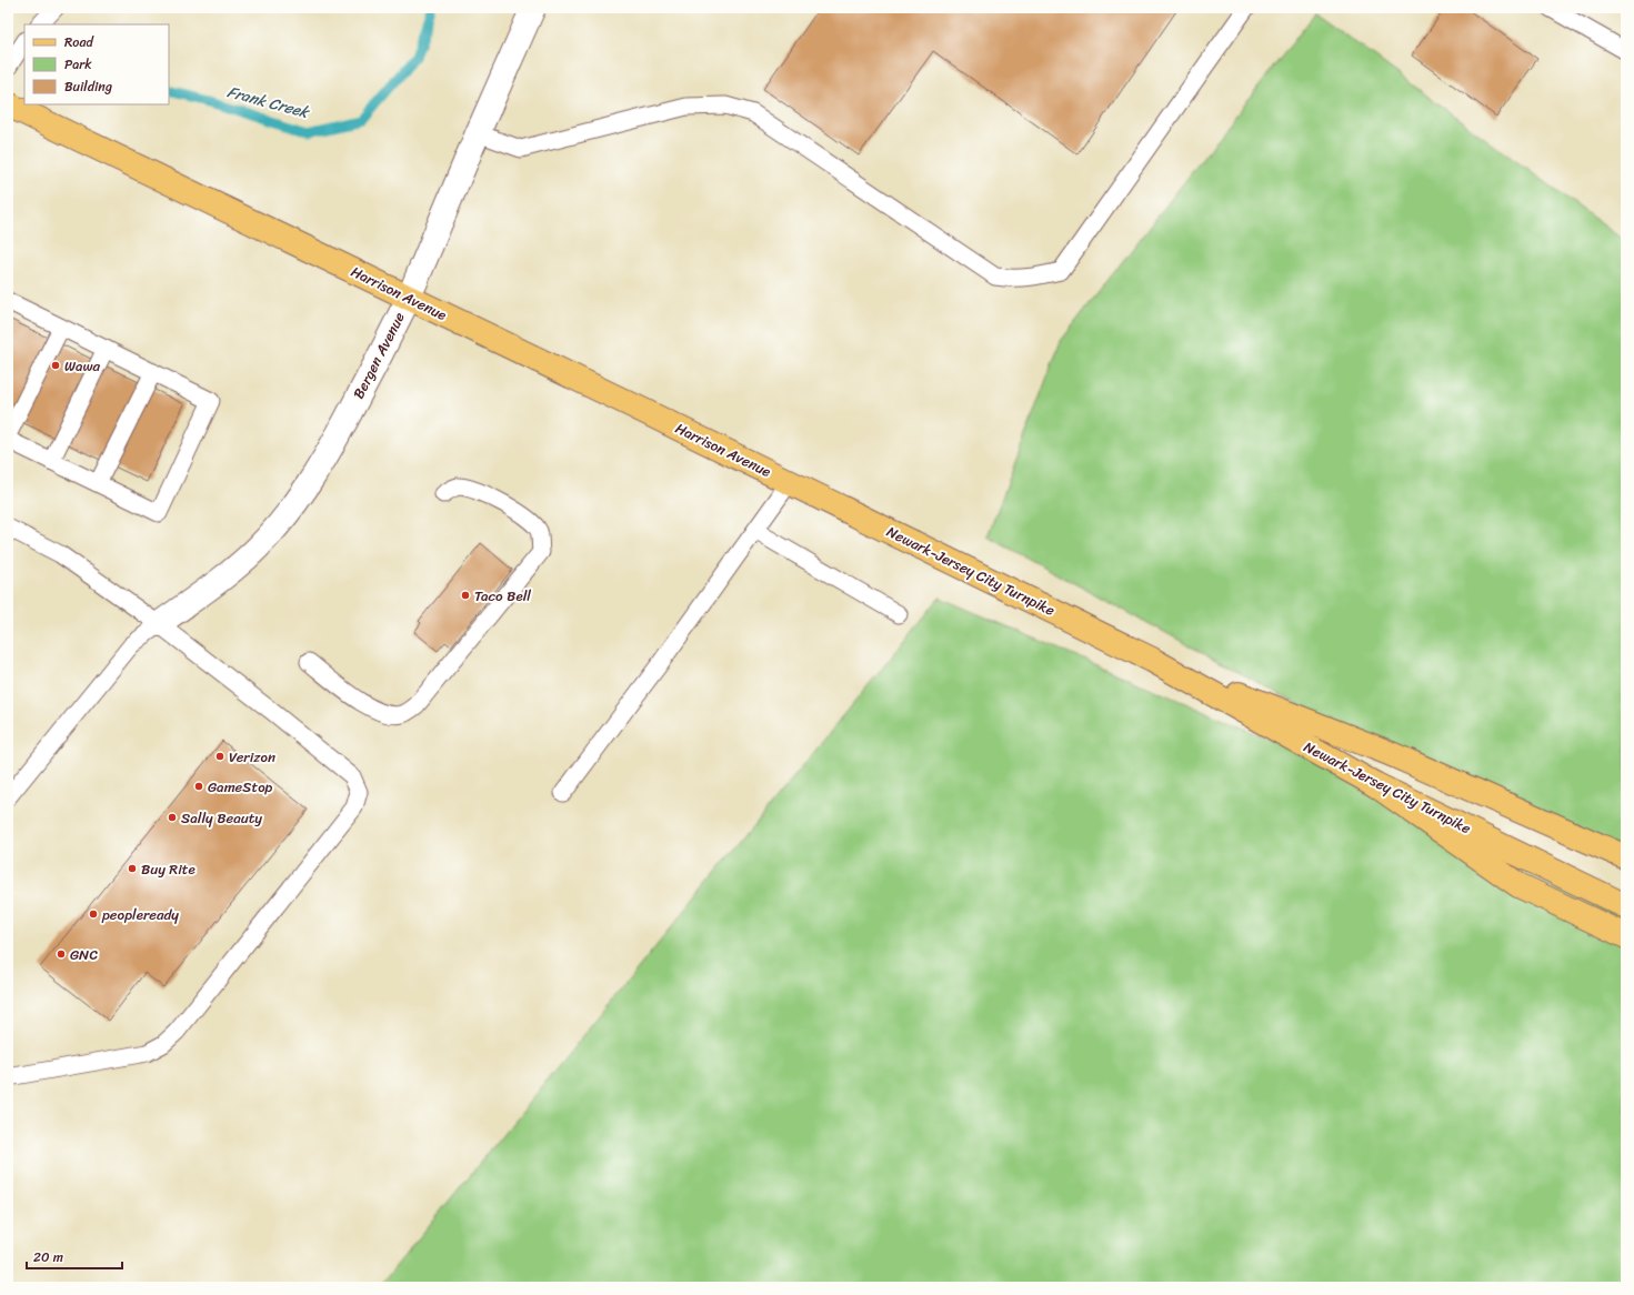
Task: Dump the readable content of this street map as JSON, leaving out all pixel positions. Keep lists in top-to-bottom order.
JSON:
{
  "streets": {
    "main road": ["Harrison Avenue", "Newark-Jersey City Turnpike"],
    "street": ["Bergen Avenue"]
  },
  "crossings": [
    ["Harrison Avenue", "Bergen Avenue"],
    ["Harrison Avenue", "Newark-Jersey City Turnpike"]
  ],
  "water": ["Frank Creek"],
  "places": [
    "Wawa",
    "Taco Bell",
    "Verizon",
    "GameStop",
    "Sally Beauty",
    "Buy Rite",
    "peopleready",
    "GNC"
  ],
  "legend": ["Road", "Park", "Building"],
  "scale_bar": "20 m"
}
